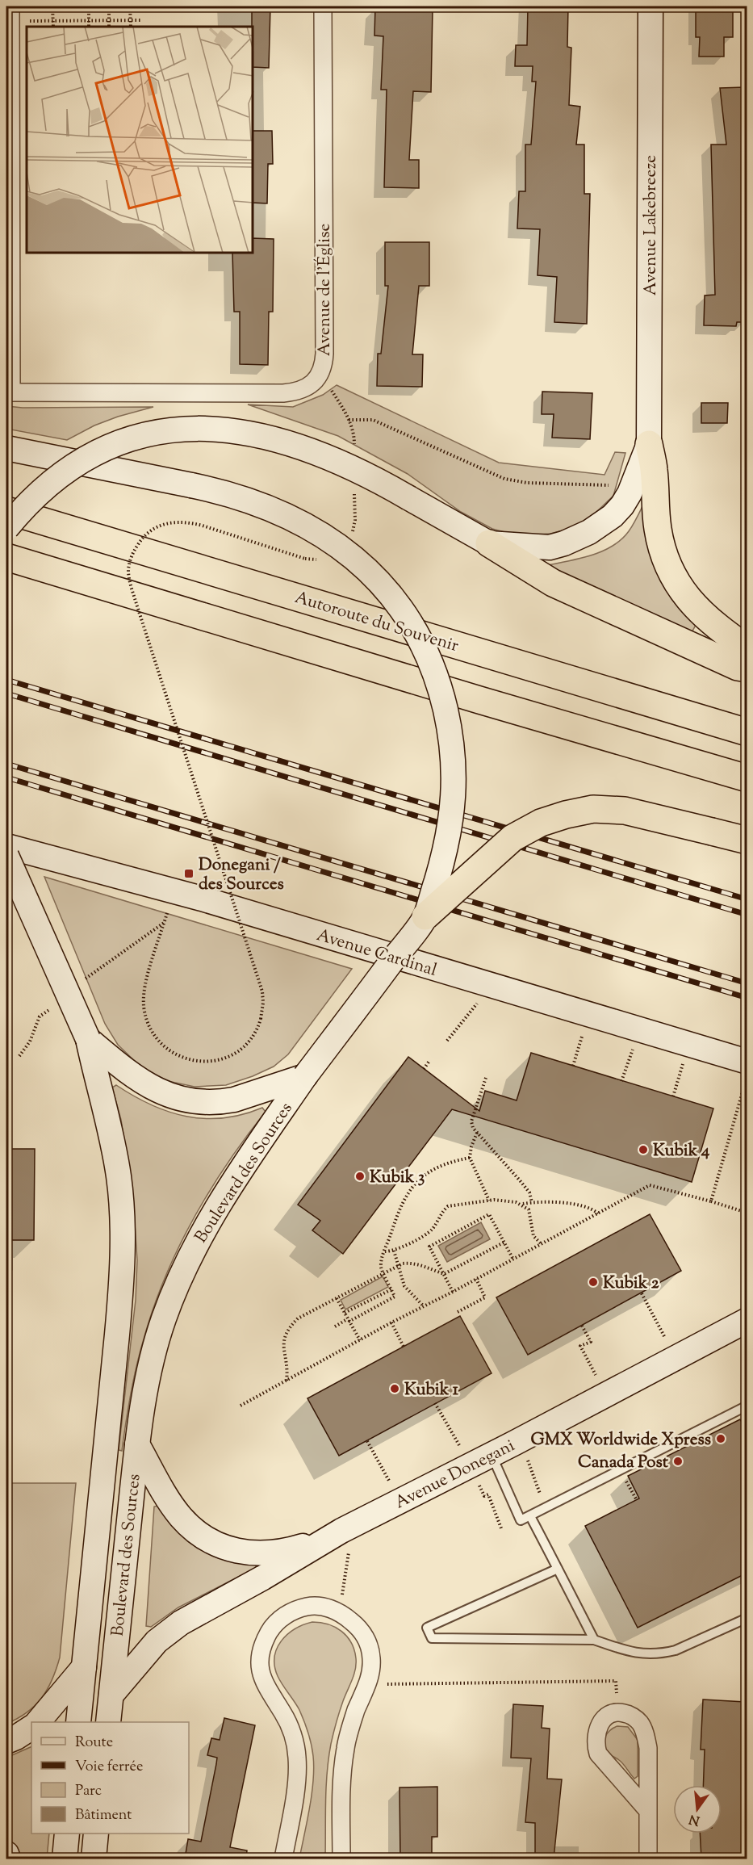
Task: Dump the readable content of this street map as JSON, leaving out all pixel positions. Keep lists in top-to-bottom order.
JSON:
{
  "streets": {
    "highway": ["Autoroute du Souvenir"],
    "main road": [
      "Avenue Lakebreeze",
      "Avenue Cardinal",
      "Boulevard des Sources",
      "Avenue Donegani"
    ],
    "street": ["Avenue de l'Église"]
  },
  "places": {
    "transit": ["Donegani / des Sources"],
    "other": [
      "Kubik 4",
      "Kubik 3",
      "Kubik 2",
      "Kubik 1",
      "GMX Worldwide Xpress",
      "Canada Post"
    ]
  },
  "legend": [
    "Route",
    "Voie ferrée",
    "Parc",
    "Bâtiment"
  ],
  "north": "bottom"
}
